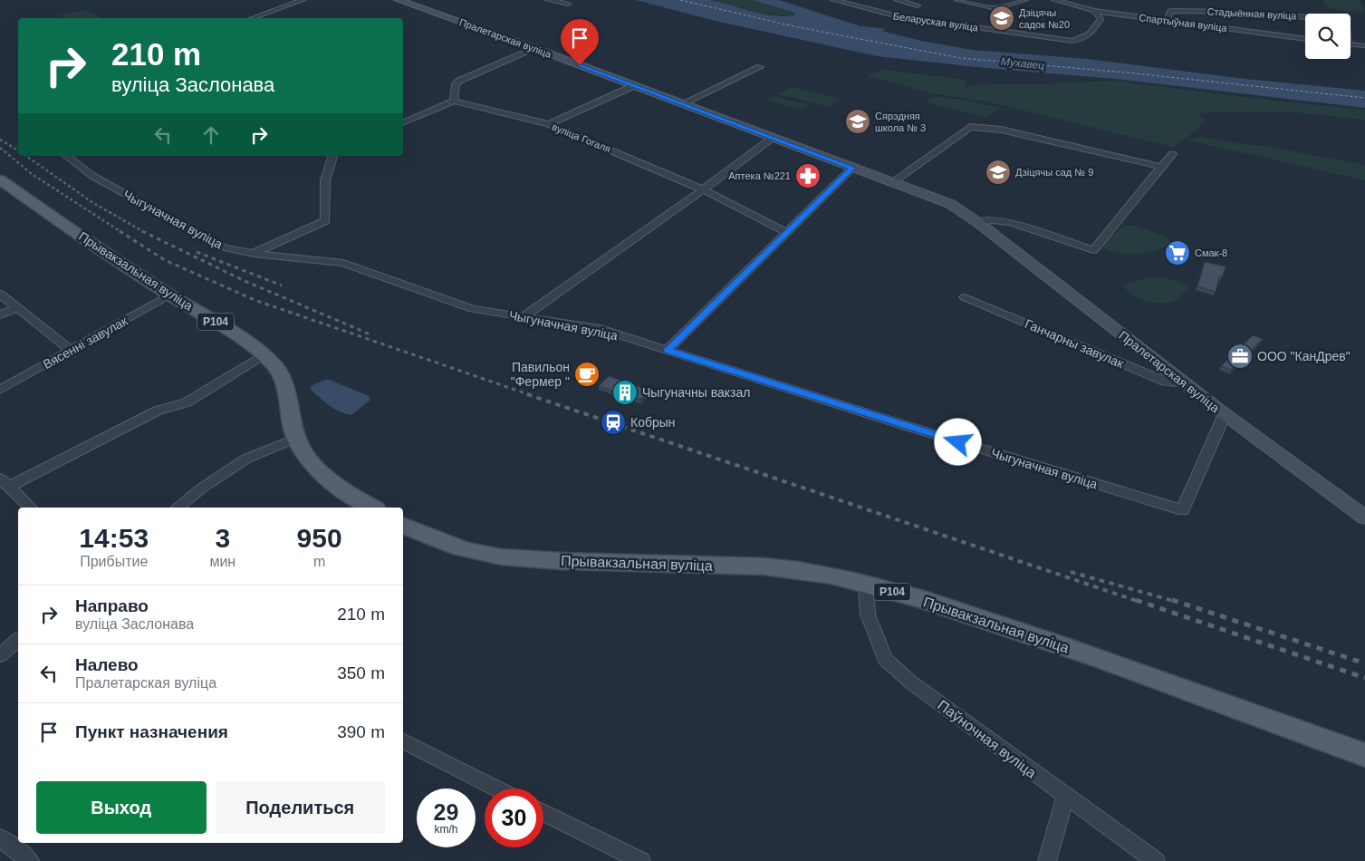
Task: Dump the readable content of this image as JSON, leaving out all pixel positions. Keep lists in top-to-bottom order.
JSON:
{
  "streets": {
    "main road": ["Пралетарская вуліца", "Прывакзальная вуліца", "Р104"],
    "street": [
      "Стадыённая вуліца",
      "Беларуская вуліца",
      "Спартыўная вуліца",
      "вуліца Гогаля",
      "Чыгуначная вуліца",
      "Вясенні завулак",
      "Ганчарны завулак",
      "Паўночная вуліца"
    ]
  },
  "crossings": [
    ["Стадыённая вуліца", "Спартыўная вуліца"],
    ["Беларуская вуліца", "Спартыўная вуліца"],
    ["Пралетарская вуліца", "Чыгуначная вуліца"],
    ["Пралетарская вуліца", "Ганчарны завулак"],
    ["Прывакзальная вуліца", "Вясенні завулак"],
    ["Прывакзальная вуліца", "Паўночная вуліца"]
  ],
  "water": ["Мухавец"],
  "places": {
    "school or university": ["Дзіцячы садок №20", "Сярэдняя школа № 3", "Дзіцячы сад № 9"],
    "pharmacy": ["Аптека №221"],
    "supermarket": ["Смак-8"],
    "office": ["ООО \"КанДрев\""],
    "cafe": ["Павильон \"Фермер \""],
    "building": ["Чыгуначны вакзал"],
    "station": ["Кобрын"]
  },
  "page": {
    "turn": ["210 m", "вуліца Заслонава"],
    "eta": [
      "14:53",
      "Прибытие",
      "3",
      "мин",
      "950",
      "m"
    ],
    "list": [
      {
        "name": "Направо",
        "note": "вуліца Заслонава",
        "value": "210 m"
      },
      {
        "name": "Налево",
        "note": "Пралетарская вуліца",
        "value": "350 m"
      },
      {
        "name": "Пункт назначения",
        "value": "390 m"
      }
    ],
    "buttons": ["Выход", "Поделиться"],
    "speed": "29 km/h",
    "limit": "30"
  }
}
